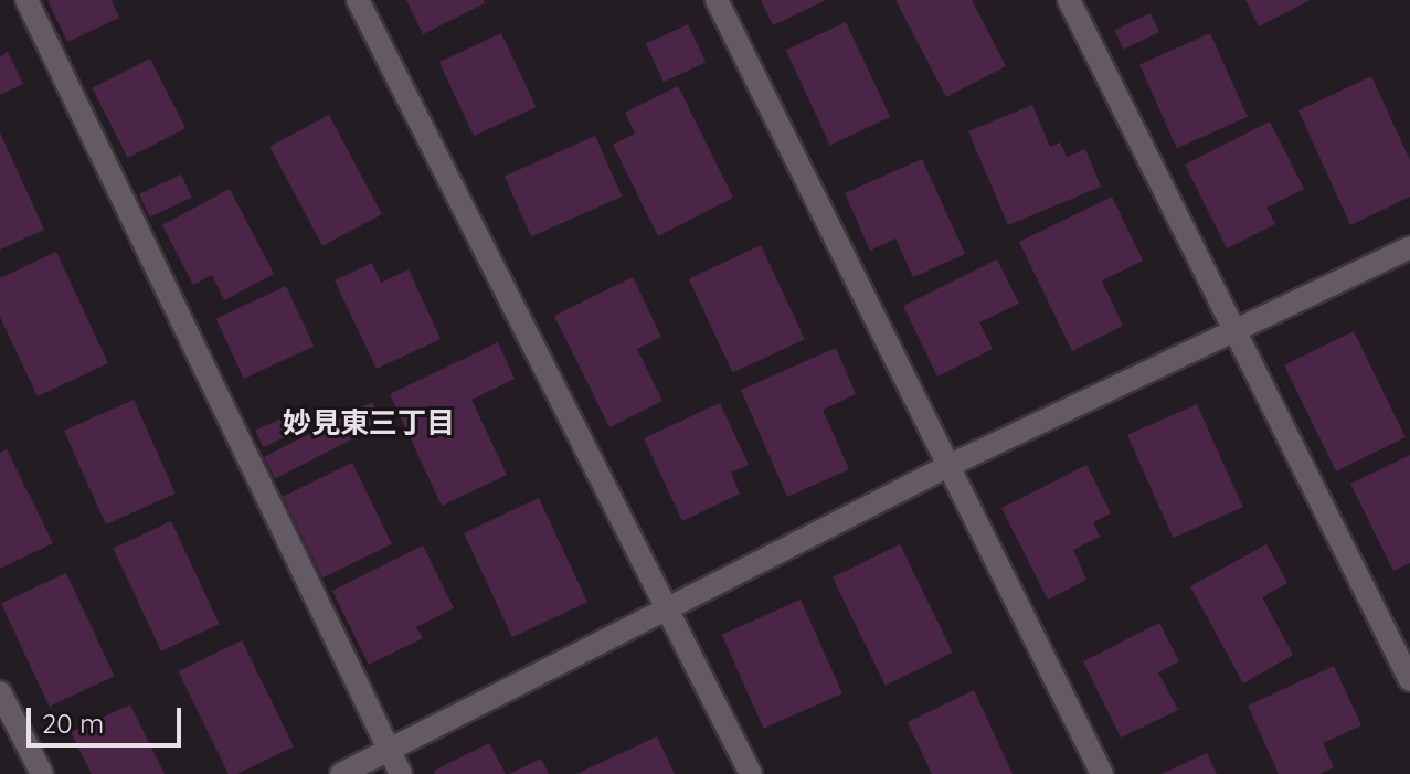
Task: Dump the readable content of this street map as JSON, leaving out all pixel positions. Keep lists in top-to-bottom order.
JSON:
{
  "districts": ["妙見東三丁目"],
  "scale_bar": "20 m"
}
